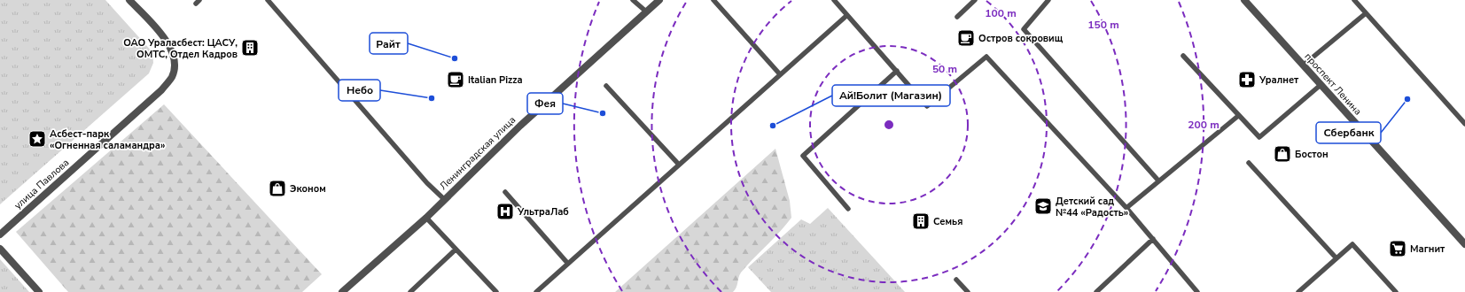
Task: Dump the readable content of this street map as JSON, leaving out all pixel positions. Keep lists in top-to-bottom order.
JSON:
{
  "streets": {
    "street": ["проспект Ленина", "Ленинградская улица", "улица Павлова"]
  },
  "places": {
    "cafe": ["Остров сокровищ", "Italian Pizza"],
    "building": ["ОАО Ураласбест: ЦАСУ, ОМТС, Отдел Кадров", "Семья"],
    "other": [
      "Райт",
      "Небо",
      "Сбербанк",
      "Фея",
      "Ай!Болит (Магазин)"
    ],
    "pharmacy": ["Уралнет"],
    "place": ["Асбест-парк «Огненная саламандра»"],
    "shop": ["Бостон", "Эконом"],
    "school or university": ["Детский сад №44 «Радость»"],
    "hospital": ["УльтраЛаб"],
    "supermarket": ["Магнит"]
  },
  "rings": [
    "100 m",
    "150 m",
    "50 m",
    "200 m"
  ]
}
